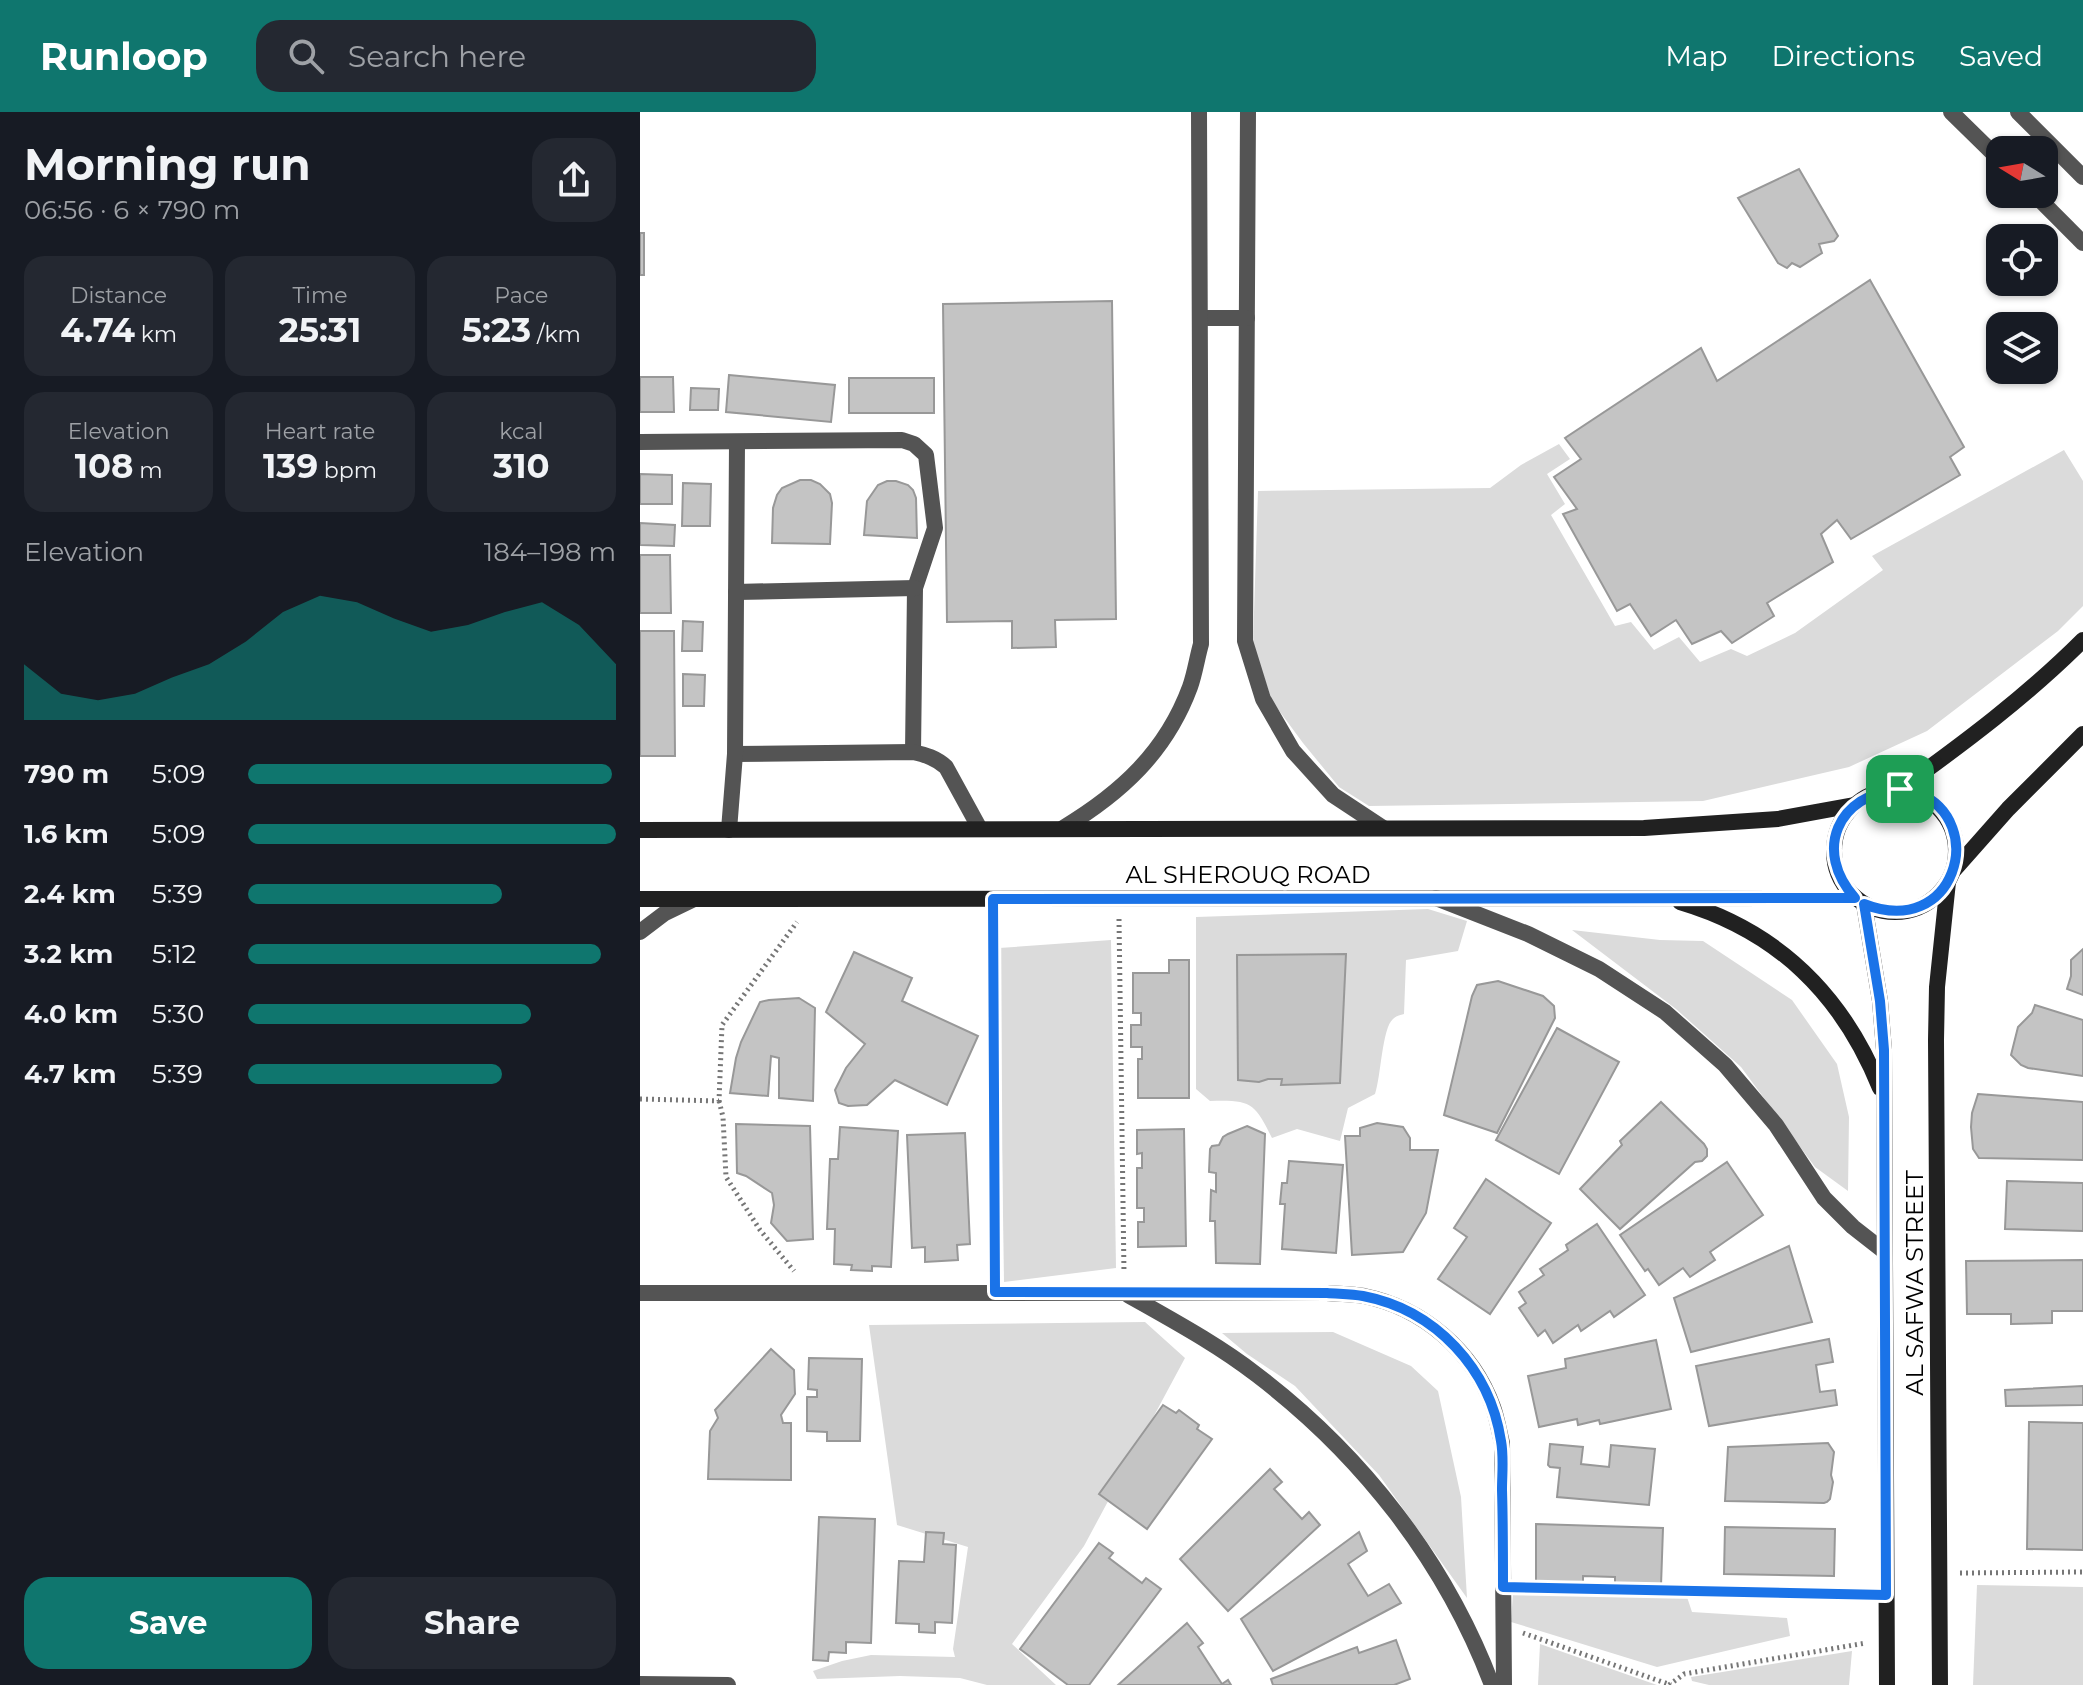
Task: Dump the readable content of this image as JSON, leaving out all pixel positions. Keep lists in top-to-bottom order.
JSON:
{
  "streets": {
    "street": ["AL SHEROUQ ROAD", "AL SAFWA STREET"]
  },
  "crossings": [
    ["AL SHEROUQ ROAD", "AL SAFWA STREET"]
  ],
  "north": "left",
  "page": {
    "header": "Runloop",
    "search": "Search here",
    "nav": ["Map", "Directions", "Saved"],
    "heading": ["Morning run", "06:56 · 6 × 790 m"],
    "stats": [
      ["Distance", "4.74 km"],
      ["Time", "25:31"],
      ["Pace", "5:23 /km"],
      ["Elevation", "108 m"],
      ["Heart rate", "139 bpm"],
      ["kcal", "310"]
    ],
    "chart": ["Elevation", "184–198 m"],
    "list": [
      {
        "name": "790 m",
        "note": "5:09"
      },
      {
        "name": "1.6 km",
        "note": "5:09"
      },
      {
        "name": "2.4 km",
        "note": "5:39"
      },
      {
        "name": "3.2 km",
        "note": "5:12"
      },
      {
        "name": "4.0 km",
        "note": "5:30"
      },
      {
        "name": "4.7 km",
        "note": "5:39"
      }
    ],
    "buttons": ["Save", "Share"]
  }
}
